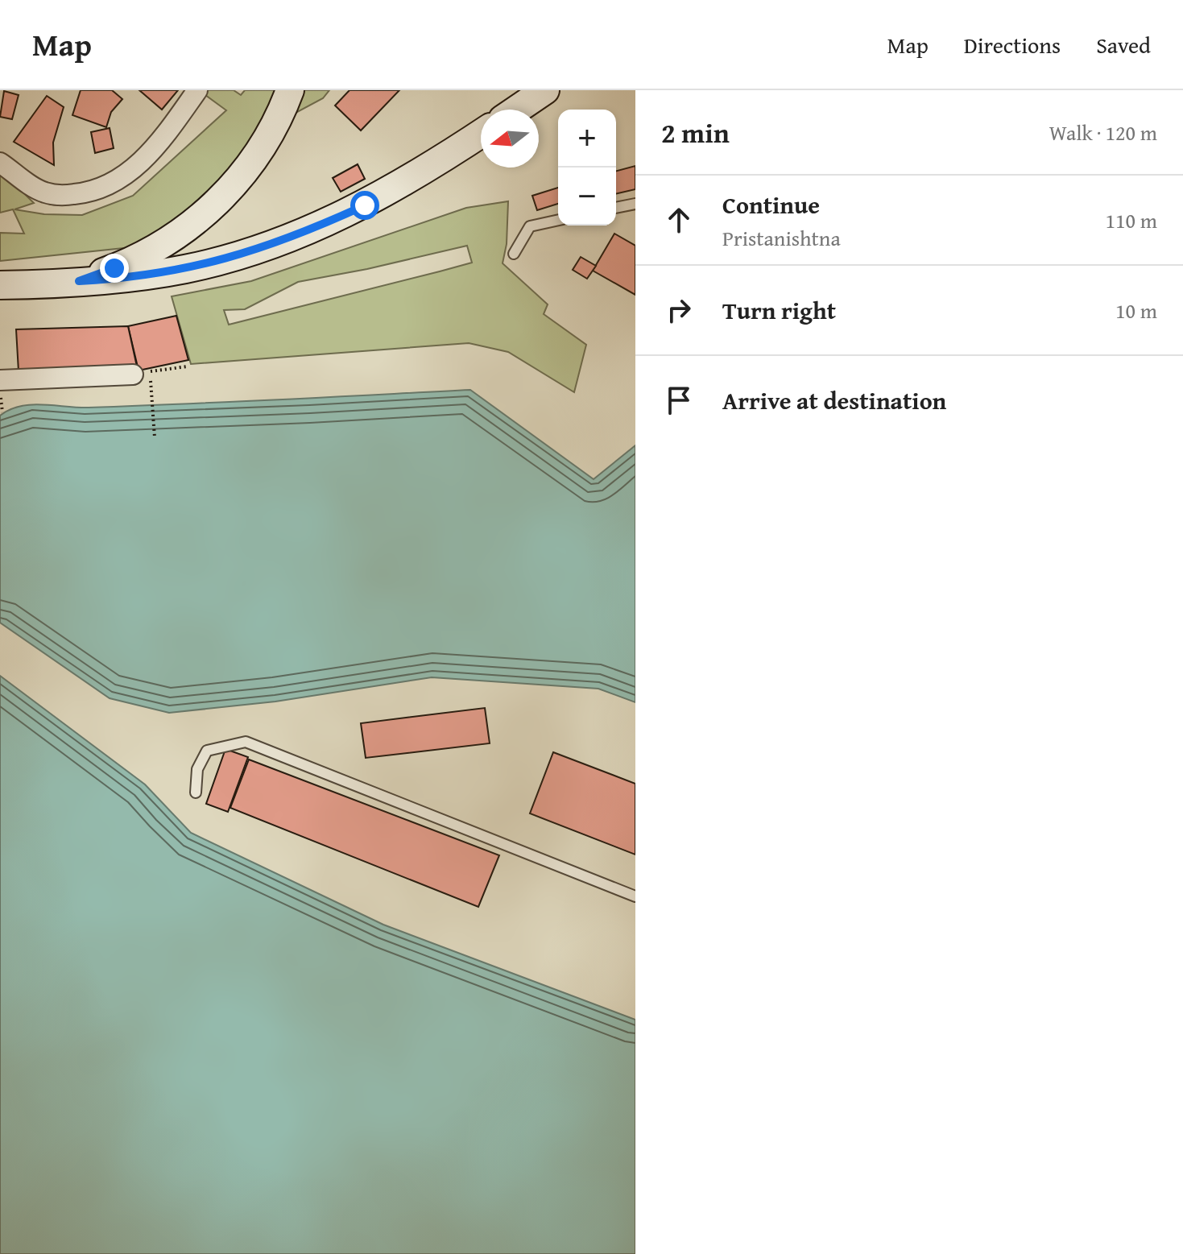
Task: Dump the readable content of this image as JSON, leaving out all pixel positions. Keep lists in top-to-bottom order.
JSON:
{
  "north": "left",
  "page": {
    "header": "Map",
    "nav": ["Map", "Directions", "Saved"],
    "heading": ["2 min", "Walk · 120 m"],
    "map_buttons": ["+", "−"],
    "list": [
      ["Continue", "Pristanishtna", "110 m"],
      ["Turn right", "10 m"],
      "Arrive at destination"
    ]
  }
}
